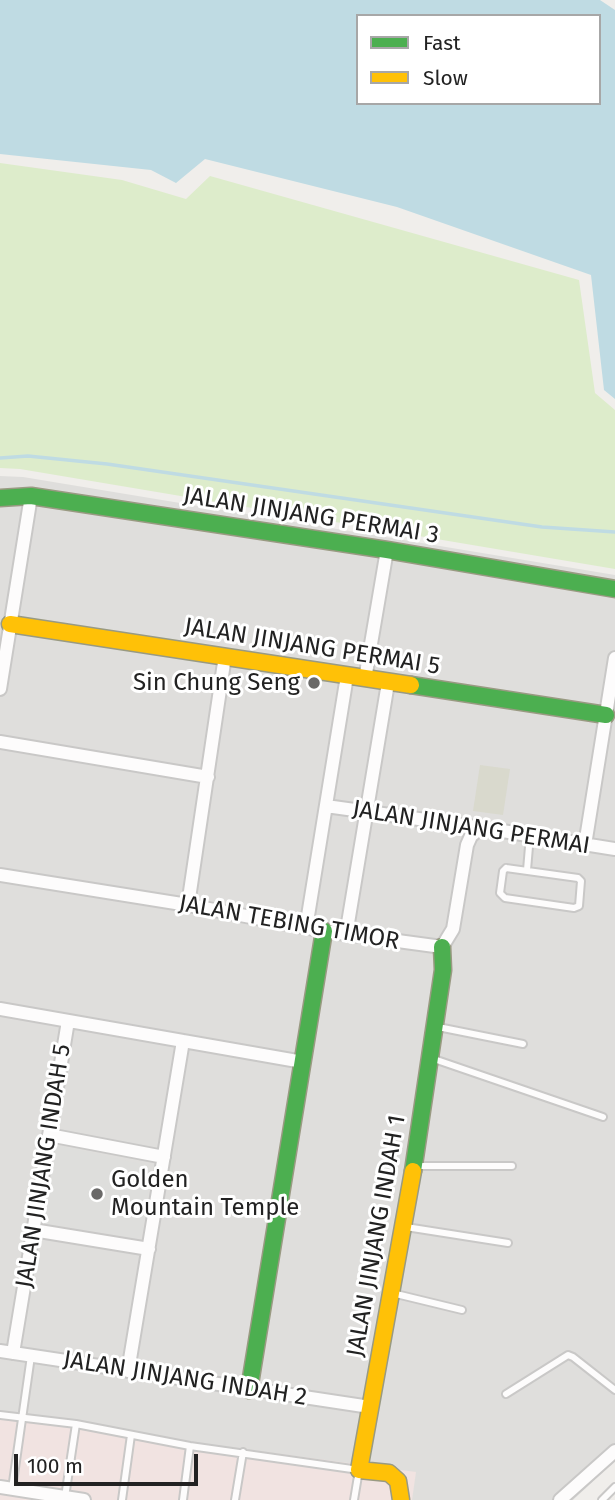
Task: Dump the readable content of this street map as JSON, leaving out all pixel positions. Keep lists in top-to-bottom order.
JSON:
{
  "streets": {
    "street": [
      "JALAN JINJANG PERMAI 3",
      "JALAN JINJANG PERMAI 5",
      "JALAN JINJANG PERMAI",
      "JALAN TEBING TIMOR",
      "JALAN JINJANG INDAH 5",
      "JALAN JINJANG INDAH 1",
      "JALAN JINJANG INDAH 2"
    ]
  },
  "crossings": [
    ["JALAN TEBING TIMOR", "JALAN JINJANG INDAH 1"],
    ["JALAN JINJANG INDAH 5", "JALAN JINJANG INDAH 2"],
    ["JALAN JINJANG INDAH 1", "JALAN JINJANG INDAH 2"]
  ],
  "places": ["Sin Chung Seng", "Golden Mountain Temple"],
  "legend": ["Fast", "Slow"],
  "scale_bar": "100 m"
}
